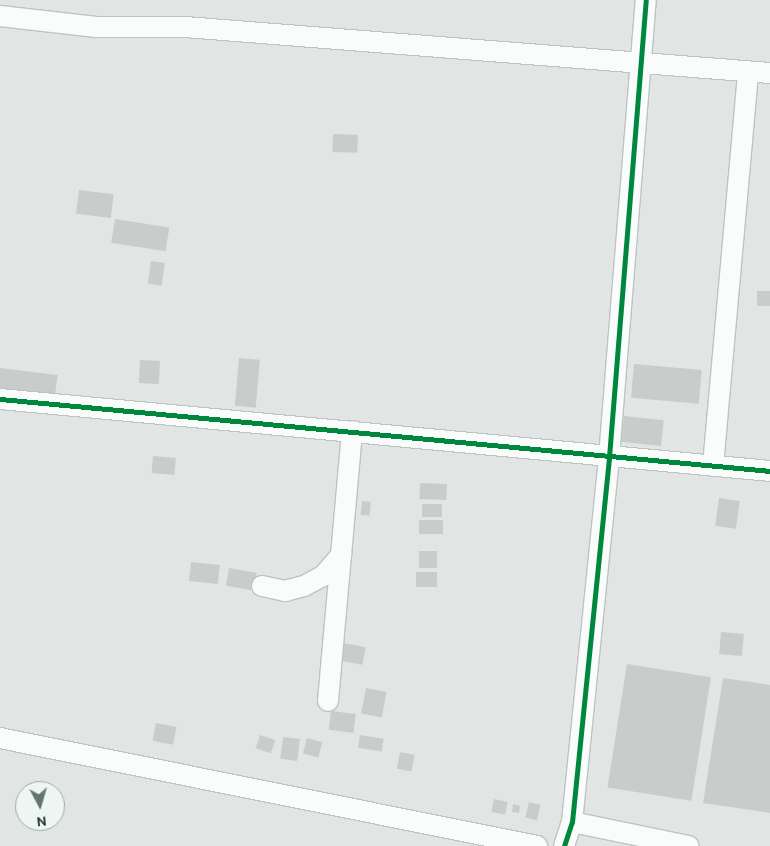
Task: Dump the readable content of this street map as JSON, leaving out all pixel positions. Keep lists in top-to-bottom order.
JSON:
{
  "north": "bottom"
}
